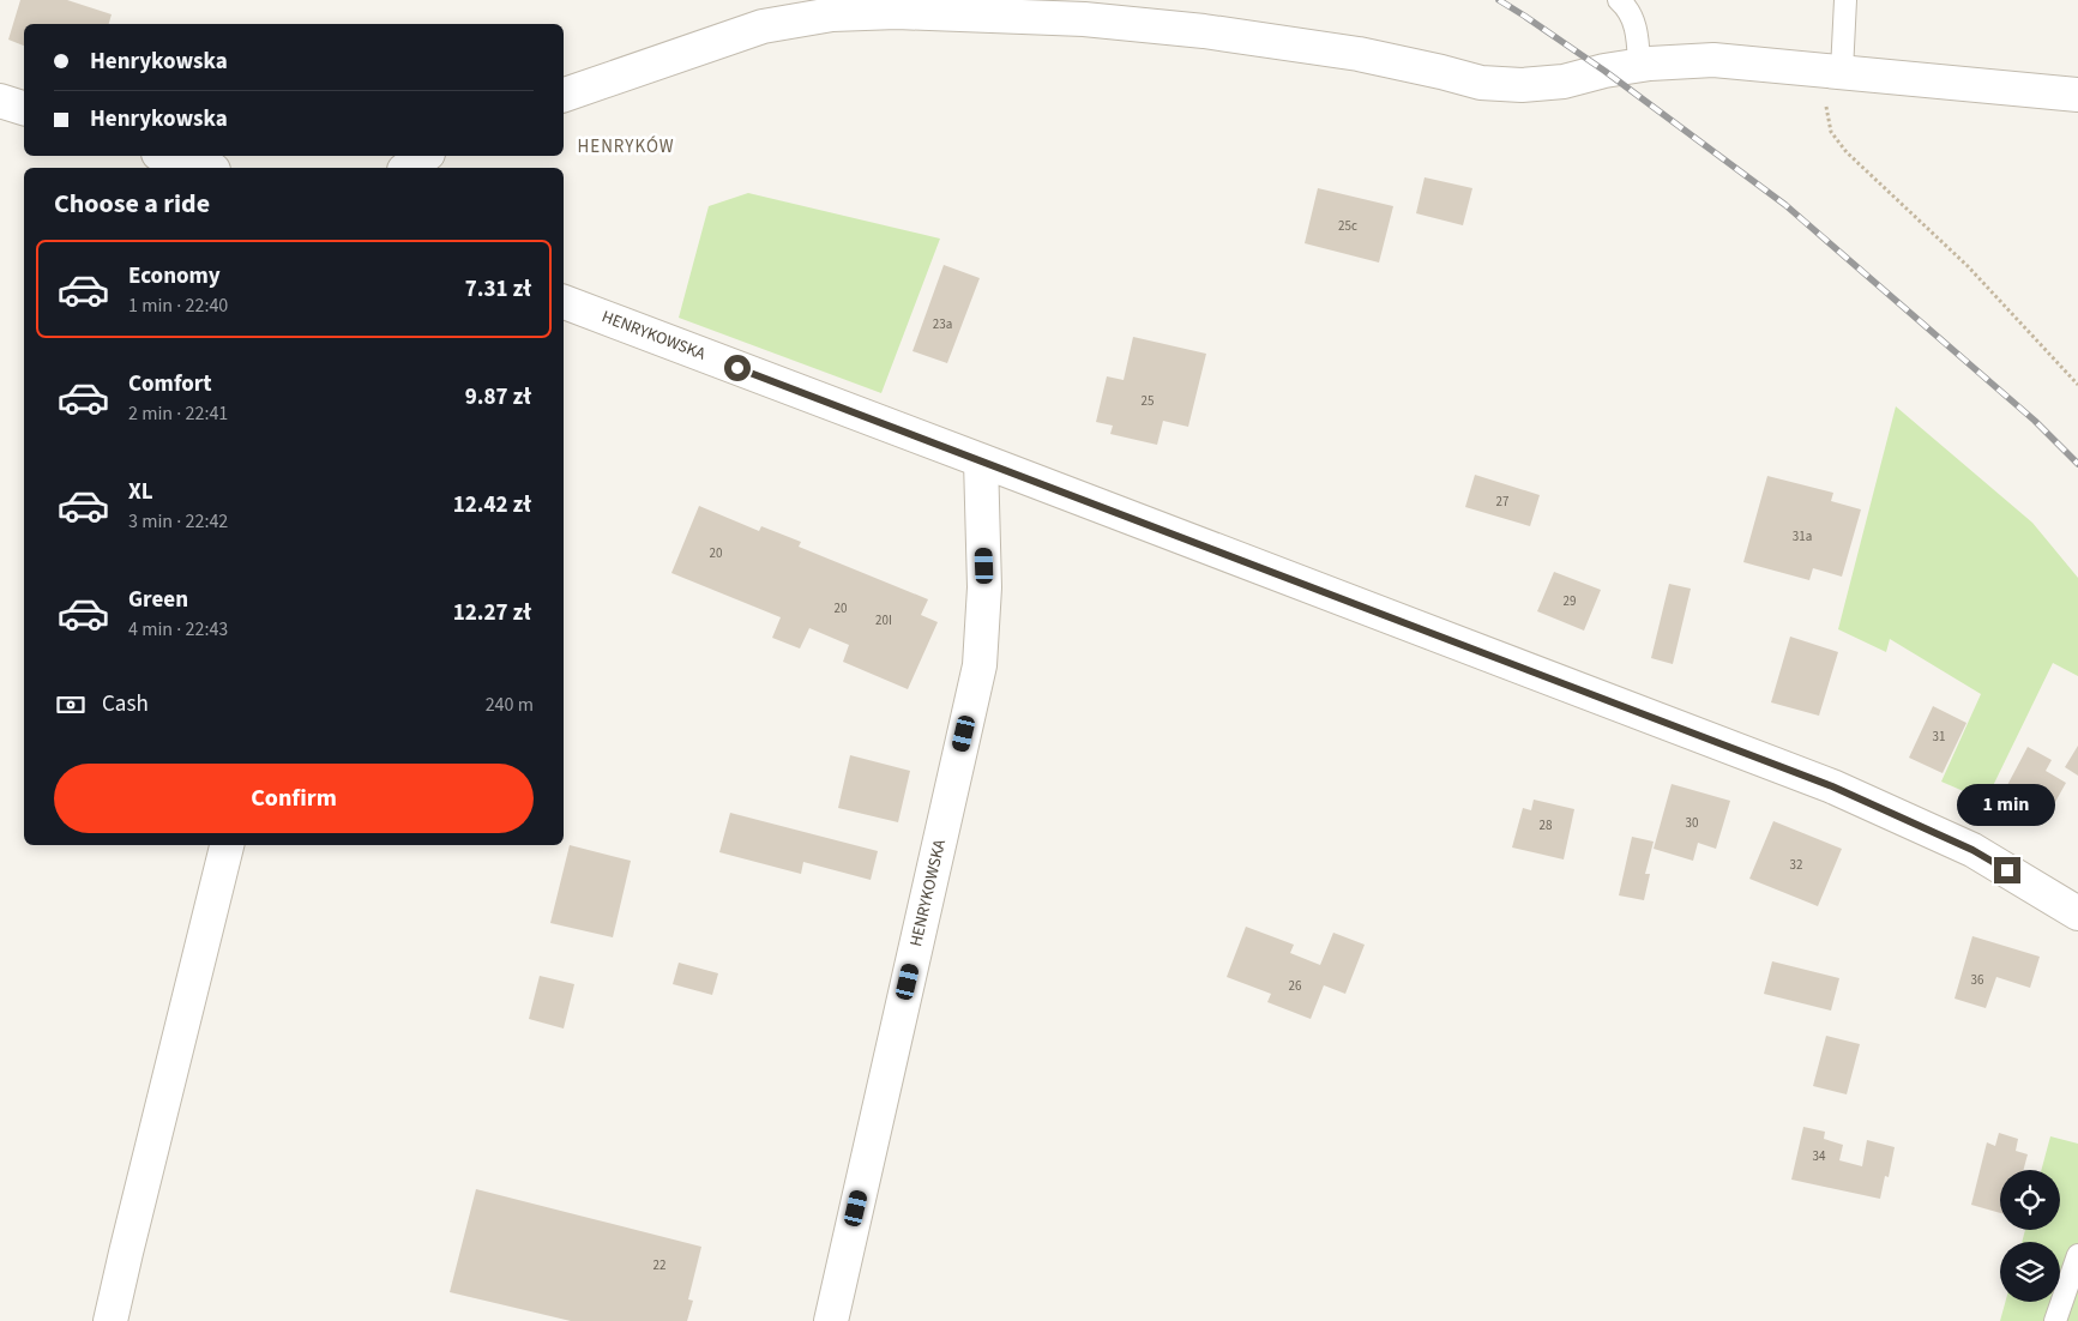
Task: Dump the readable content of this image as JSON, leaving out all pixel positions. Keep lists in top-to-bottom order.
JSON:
{
  "streets": {
    "street": ["HENRYKOWSKA"]
  },
  "districts": ["HENRYKÓW"],
  "house_numbers": [
    "25c",
    "23a",
    "25",
    "27",
    "31a",
    "20",
    "29",
    "20",
    "20I",
    "31",
    "30",
    "28",
    "32",
    "36",
    "26",
    "34",
    "22"
  ],
  "page": {
    "banner": ["Henrykowska", "Henrykowska"],
    "heading": "Choose a ride",
    "list": [
      {
        "name": "Economy",
        "note": "1 min · 22:40",
        "value": "7.31 zł"
      },
      {
        "name": "Comfort",
        "note": "2 min · 22:41",
        "value": "9.87 zł"
      },
      {
        "name": "XL",
        "note": "3 min · 22:42",
        "value": "12.42 zł"
      },
      {
        "name": "Green",
        "note": "4 min · 22:43",
        "value": "12.27 zł"
      }
    ],
    "pay": ["Cash", "240 m"],
    "buttons": "Confirm",
    "bubble": "1 min"
  }
}
